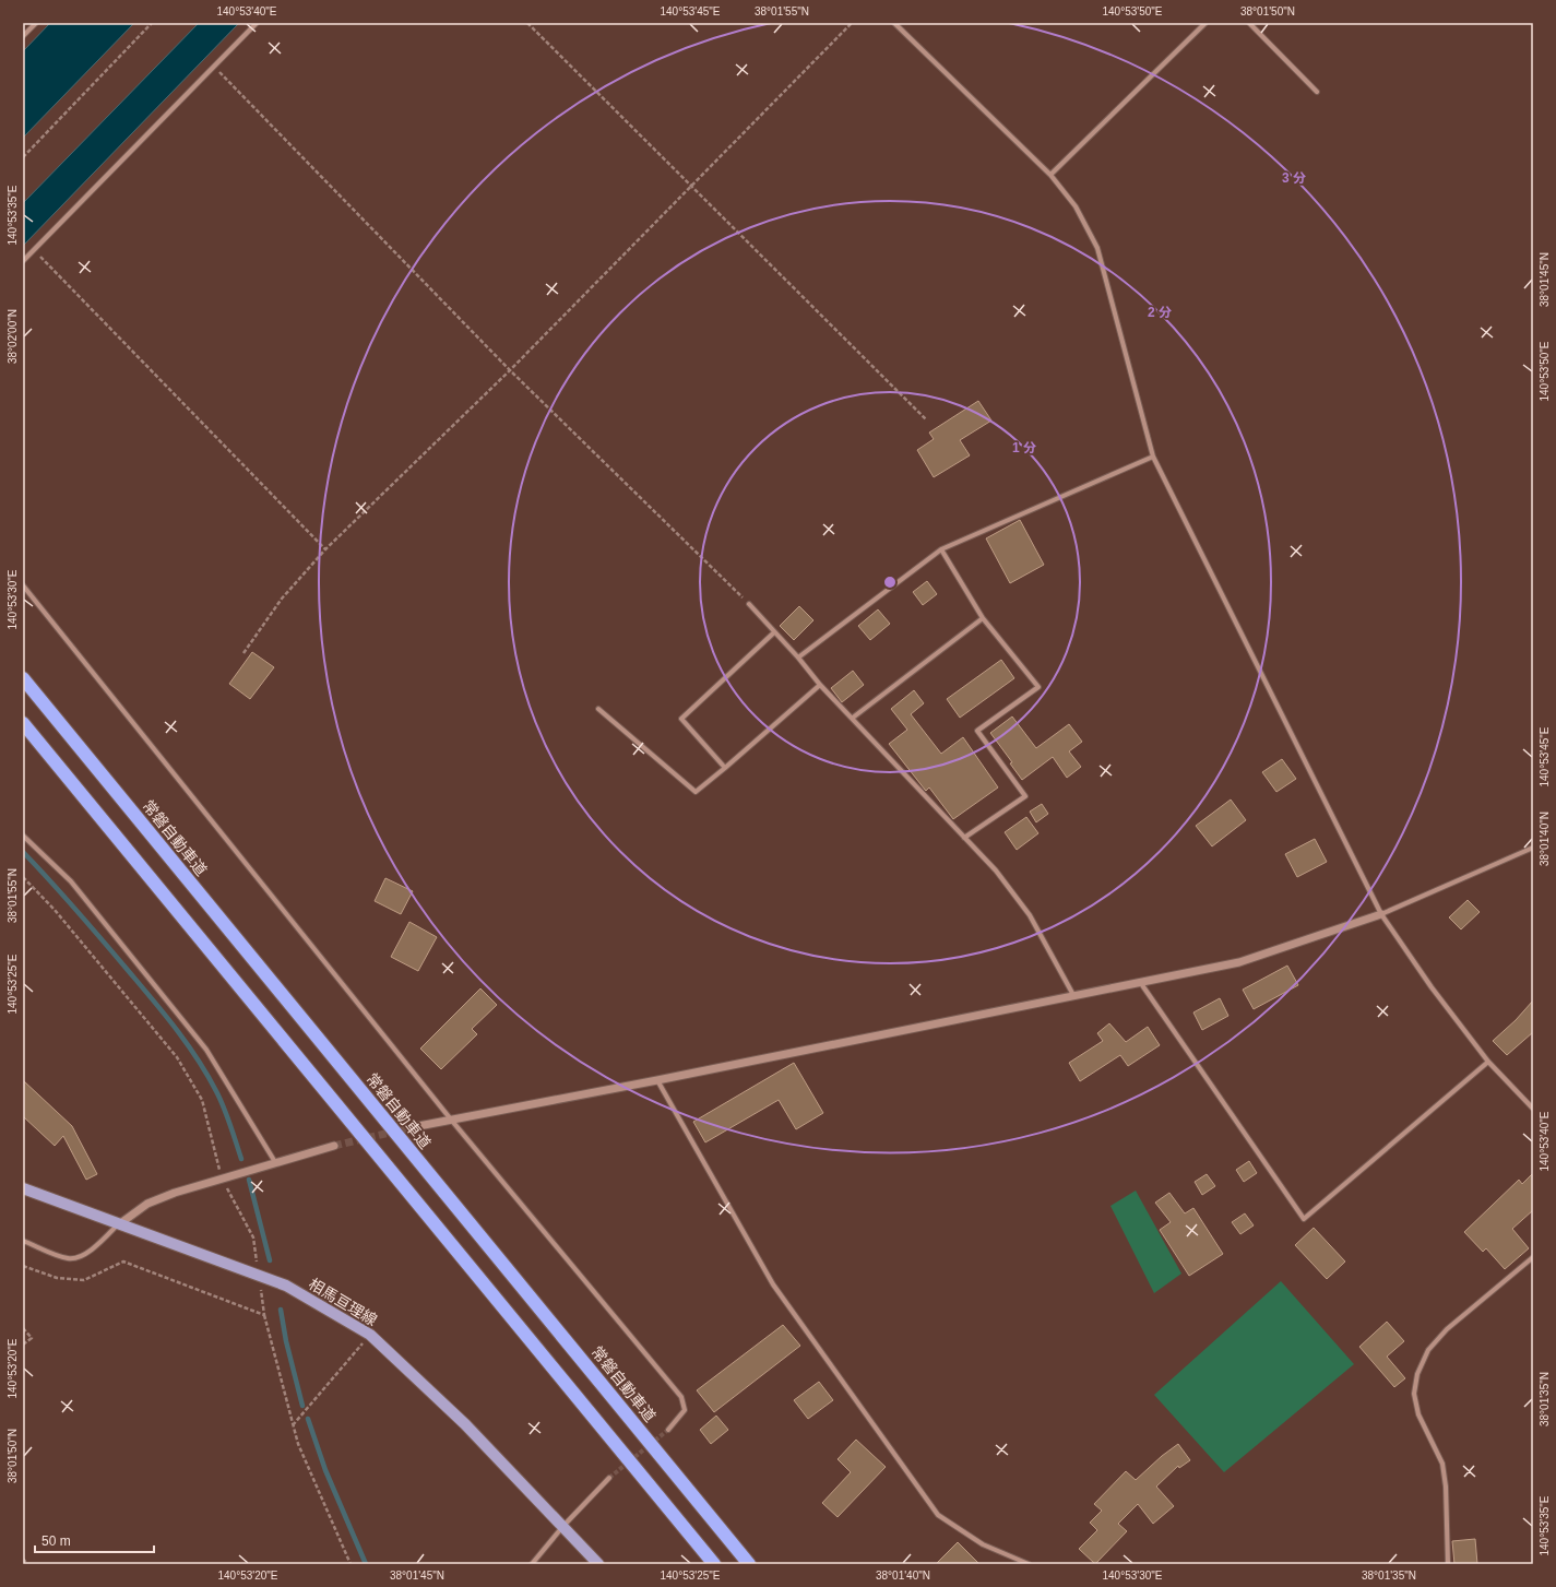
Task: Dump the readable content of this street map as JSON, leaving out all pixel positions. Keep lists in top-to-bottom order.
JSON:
{
  "streets": {
    "highway": ["常磐自動車道"],
    "main road": ["相馬亘理線"]
  },
  "scale_bar": "50 m",
  "coordinates": [
    "140°53'40\"E",
    "140°53'45\"E",
    "38°01'55\"N",
    "140°53'50\"E",
    "38°01'50\"N",
    "140°53'35\"E",
    "38°01'45\"N",
    "38°02'00\"N",
    "140°53'30\"E",
    "38°01'40\"N",
    "140°53'25\"E",
    "140°53'20\"E",
    "38°01'35\"N"
  ],
  "rings": ["3 分", "2 分", "1 分"]
}
